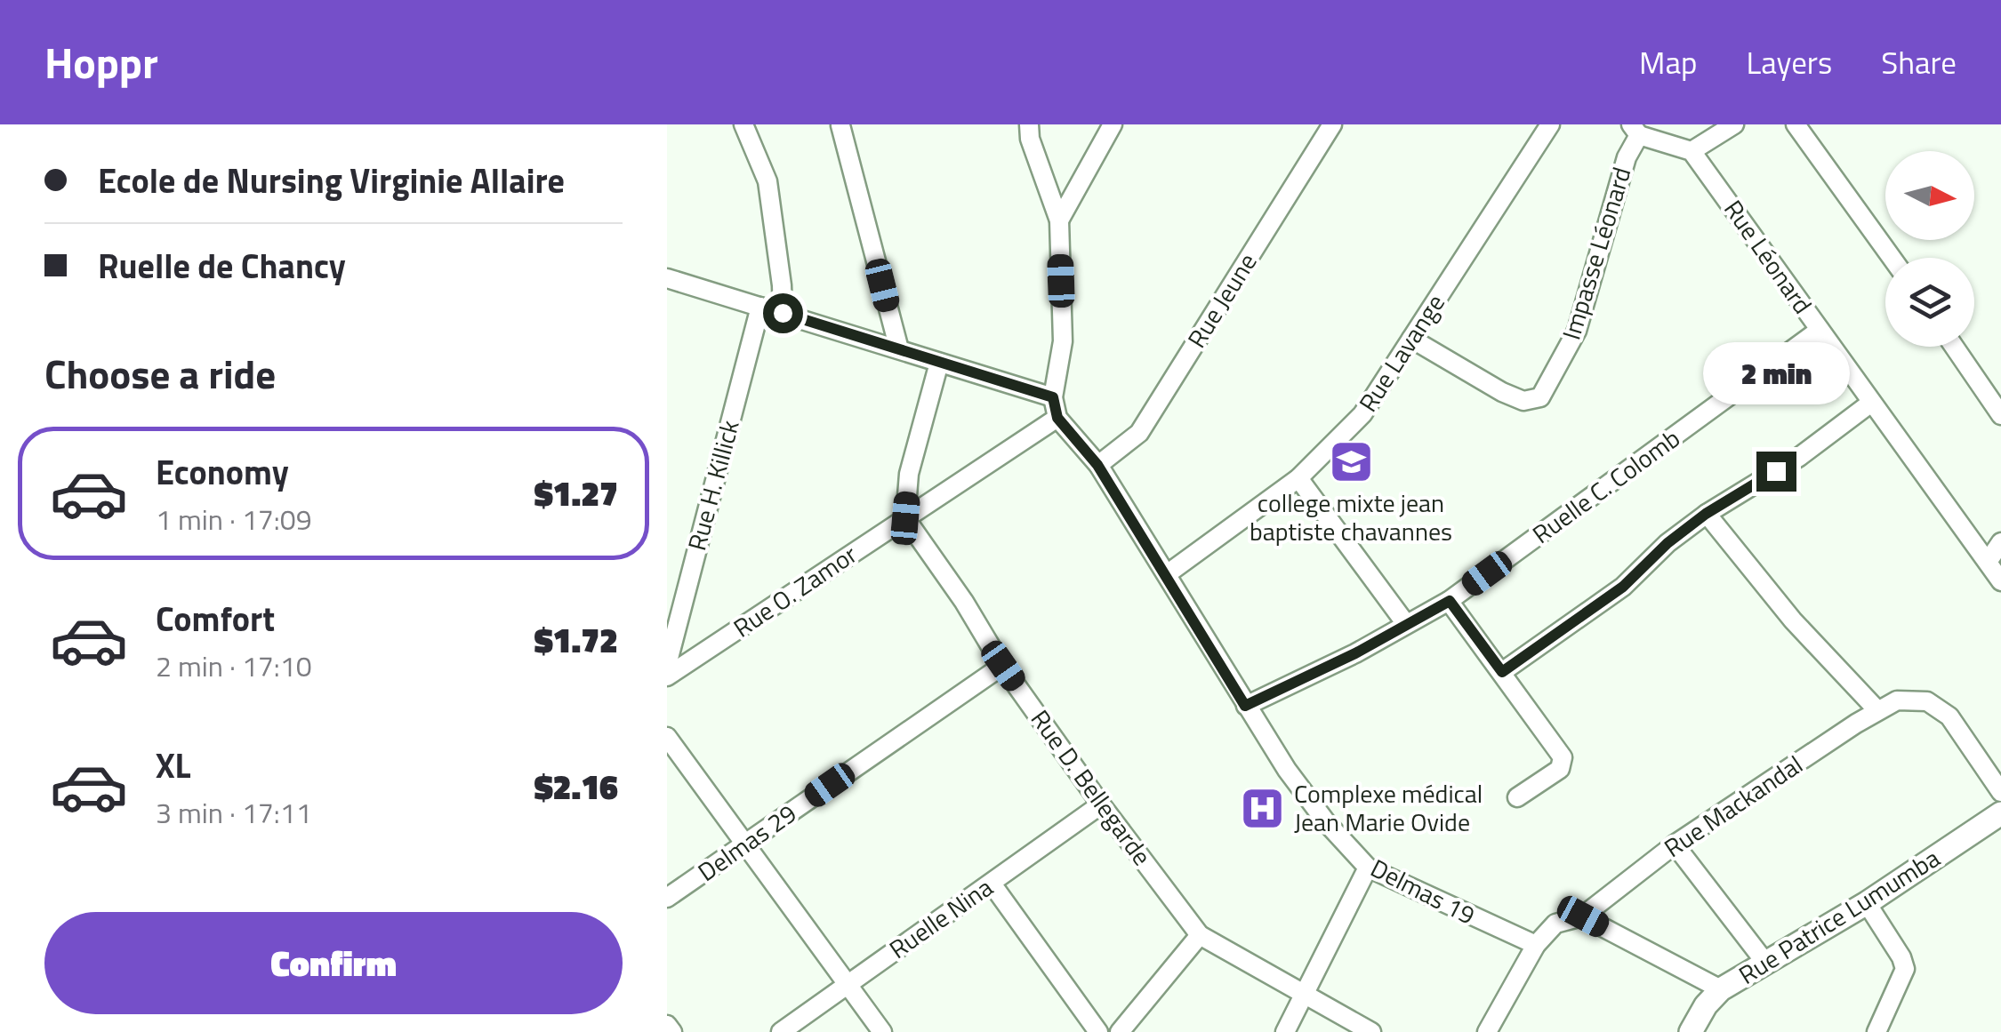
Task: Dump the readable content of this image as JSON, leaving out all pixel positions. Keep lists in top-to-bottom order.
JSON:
{
  "streets": {
    "street": [
      "Impasse Léonard",
      "Rue Léonard",
      "Rue Jeune",
      "Rue Lavange",
      "Rue H. Killick",
      "Ruelle C. Colomb",
      "Rue O. Zamor",
      "Rue D. Bellegarde",
      "Rue Mackandal",
      "Delmas 29",
      "Delmas 19",
      "Rue Patrice Lumumba",
      "Ruelle Nina"
    ]
  },
  "crossings": [
    ["Impasse Léonard", "Rue Lavange"],
    ["Rue Léonard", "Ruelle C. Colomb"],
    ["Rue Jeune", "Delmas 19"],
    ["Rue Lavange", "Delmas 19"],
    ["Ruelle C. Colomb", "Delmas 19"],
    ["Rue O. Zamor", "Rue D. Bellegarde"],
    ["Rue O. Zamor", "Delmas 19"],
    ["Rue D. Bellegarde", "Delmas 29"],
    ["Rue D. Bellegarde", "Ruelle Nina"],
    ["Rue Mackandal", "Delmas 19"]
  ],
  "places": {
    "school or university": ["college mixte jean baptiste chavannes"],
    "hospital": ["Complexe médical Jean Marie Ovide"]
  },
  "north": "right",
  "page": {
    "header": "Hoppr",
    "nav": ["Map", "Layers", "Share"],
    "banner": ["Ecole de Nursing Virginie Allaire", "Ruelle de Chancy"],
    "heading": "Choose a ride",
    "bubble": "2 min",
    "list": [
      {
        "name": "Economy",
        "note": "1 min · 17:09",
        "value": "$1.27"
      },
      {
        "name": "Comfort",
        "note": "2 min · 17:10",
        "value": "$1.72"
      },
      {
        "name": "XL",
        "note": "3 min · 17:11",
        "value": "$2.16"
      }
    ],
    "buttons": "Confirm"
  }
}
